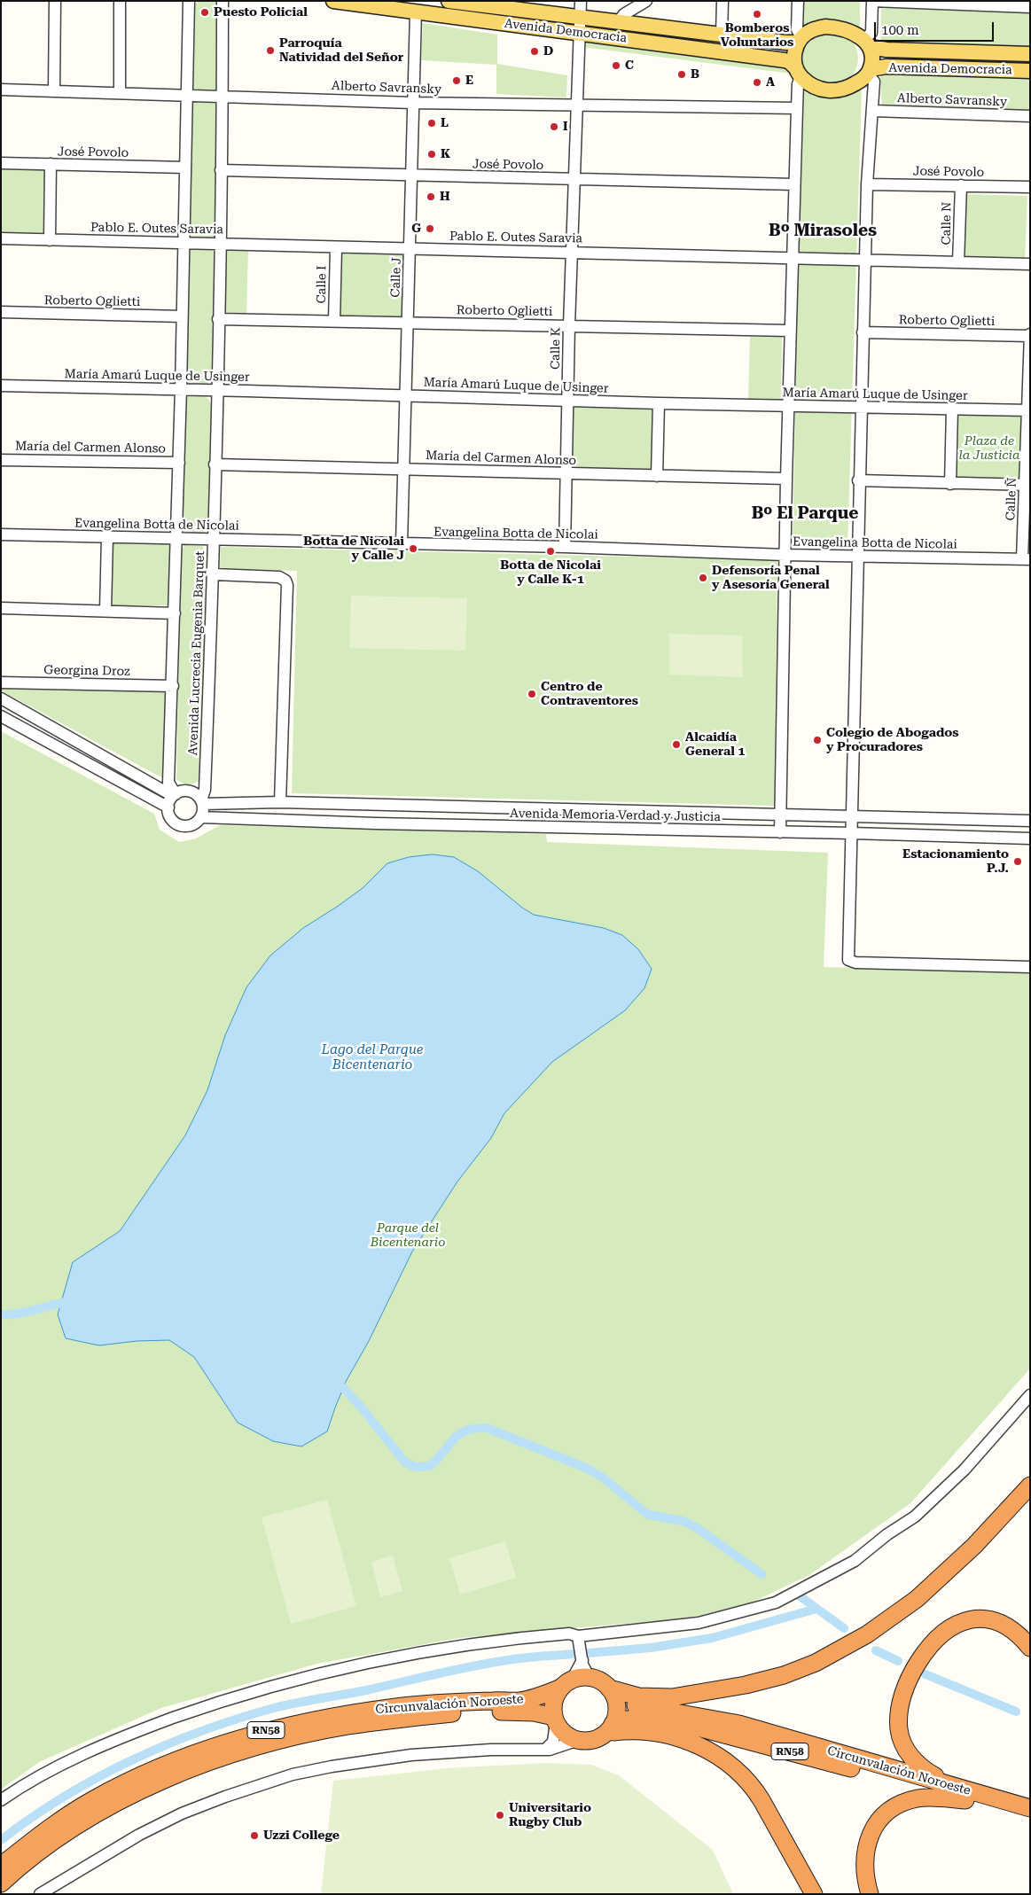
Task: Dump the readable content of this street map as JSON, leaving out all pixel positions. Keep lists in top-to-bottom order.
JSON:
{
  "streets": {
    "highway": ["Circunvalación Noroeste", "RN58"],
    "main road": ["Avenida Democracia"],
    "street": [
      "Alberto Savransky",
      "José Povolo",
      "Calle N",
      "Pablo E. Outes Saravia",
      "Calle J",
      "Calle I",
      "Roberto Oglietti",
      "Calle K",
      "María Amarú Luque de Usinger",
      "María del Carmen Alonso",
      "Calle Ñ",
      "Evangelina Botta de Nicolai",
      "Avenida Lucrecia Eugenia Barquet",
      "Georgina Droz",
      "Avenida Memoria Verdad y Justicia"
    ]
  },
  "crossings": [
    ["Avenida Democracia", "Calle J"],
    ["Avenida Democracia", "Calle K"],
    ["Alberto Savransky", "Calle J"],
    ["Alberto Savransky", "Calle K"],
    ["Alberto Savransky", "Avenida Lucrecia Eugenia Barquet"],
    ["José Povolo", "Calle N"],
    ["José Povolo", "Calle J"],
    ["José Povolo", "Calle K"],
    ["José Povolo", "Avenida Lucrecia Eugenia Barquet"],
    ["Calle N", "Pablo E. Outes Saravia"],
    ["Pablo E. Outes Saravia", "Calle J"],
    ["Pablo E. Outes Saravia", "Calle I"],
    ["Pablo E. Outes Saravia", "Calle K"],
    ["Pablo E. Outes Saravia", "Avenida Lucrecia Eugenia Barquet"],
    ["Calle J", "Roberto Oglietti"],
    ["Calle J", "María Amarú Luque de Usinger"],
    ["Calle J", "María del Carmen Alonso"],
    ["Calle J", "Evangelina Botta de Nicolai"],
    ["Calle I", "Roberto Oglietti"],
    ["Roberto Oglietti", "Calle K"],
    ["Roberto Oglietti", "Calle Ñ"],
    ["Roberto Oglietti", "Avenida Lucrecia Eugenia Barquet"],
    ["Calle K", "María Amarú Luque de Usinger"],
    ["Calle K", "María del Carmen Alonso"],
    ["Calle K", "Evangelina Botta de Nicolai"],
    ["María Amarú Luque de Usinger", "Calle Ñ"],
    ["María Amarú Luque de Usinger", "Avenida Lucrecia Eugenia Barquet"],
    ["María del Carmen Alonso", "Avenida Lucrecia Eugenia Barquet"],
    ["Calle Ñ", "Evangelina Botta de Nicolai"],
    ["Evangelina Botta de Nicolai", "Avenida Lucrecia Eugenia Barquet"],
    ["Avenida Lucrecia Eugenia Barquet", "Georgina Droz"],
    ["Avenida Lucrecia Eugenia Barquet", "Avenida Memoria Verdad y Justicia"],
    ["Circunvalación Noroeste", "RN58"]
  ],
  "districts": ["Bº Mirasoles", "Bº El Parque"],
  "water": ["Lago del Parque Bicentenario"],
  "parks": ["Plaza de la Justicia", "Parque del Bicentenario"],
  "places": [
    "Puesto Policial",
    "Bomberos Voluntarios",
    "Parroquía Natividad del Señor",
    "D",
    "C",
    "B",
    "E",
    "A",
    "L",
    "I",
    "K",
    "H",
    "G",
    "Botta de Nicolai y Calle J",
    "Botta de Nicolai y Calle K-1",
    "Defensoría Penal y Asesoría General",
    "Centro de Contraventores",
    "Colegio de Abogados y Procuradores",
    "Alcaidía General 1",
    "Estacionamiento P.J.",
    "Universitario Rugby Club",
    "Uzzi College"
  ],
  "scale_bar": "100 m"
}
